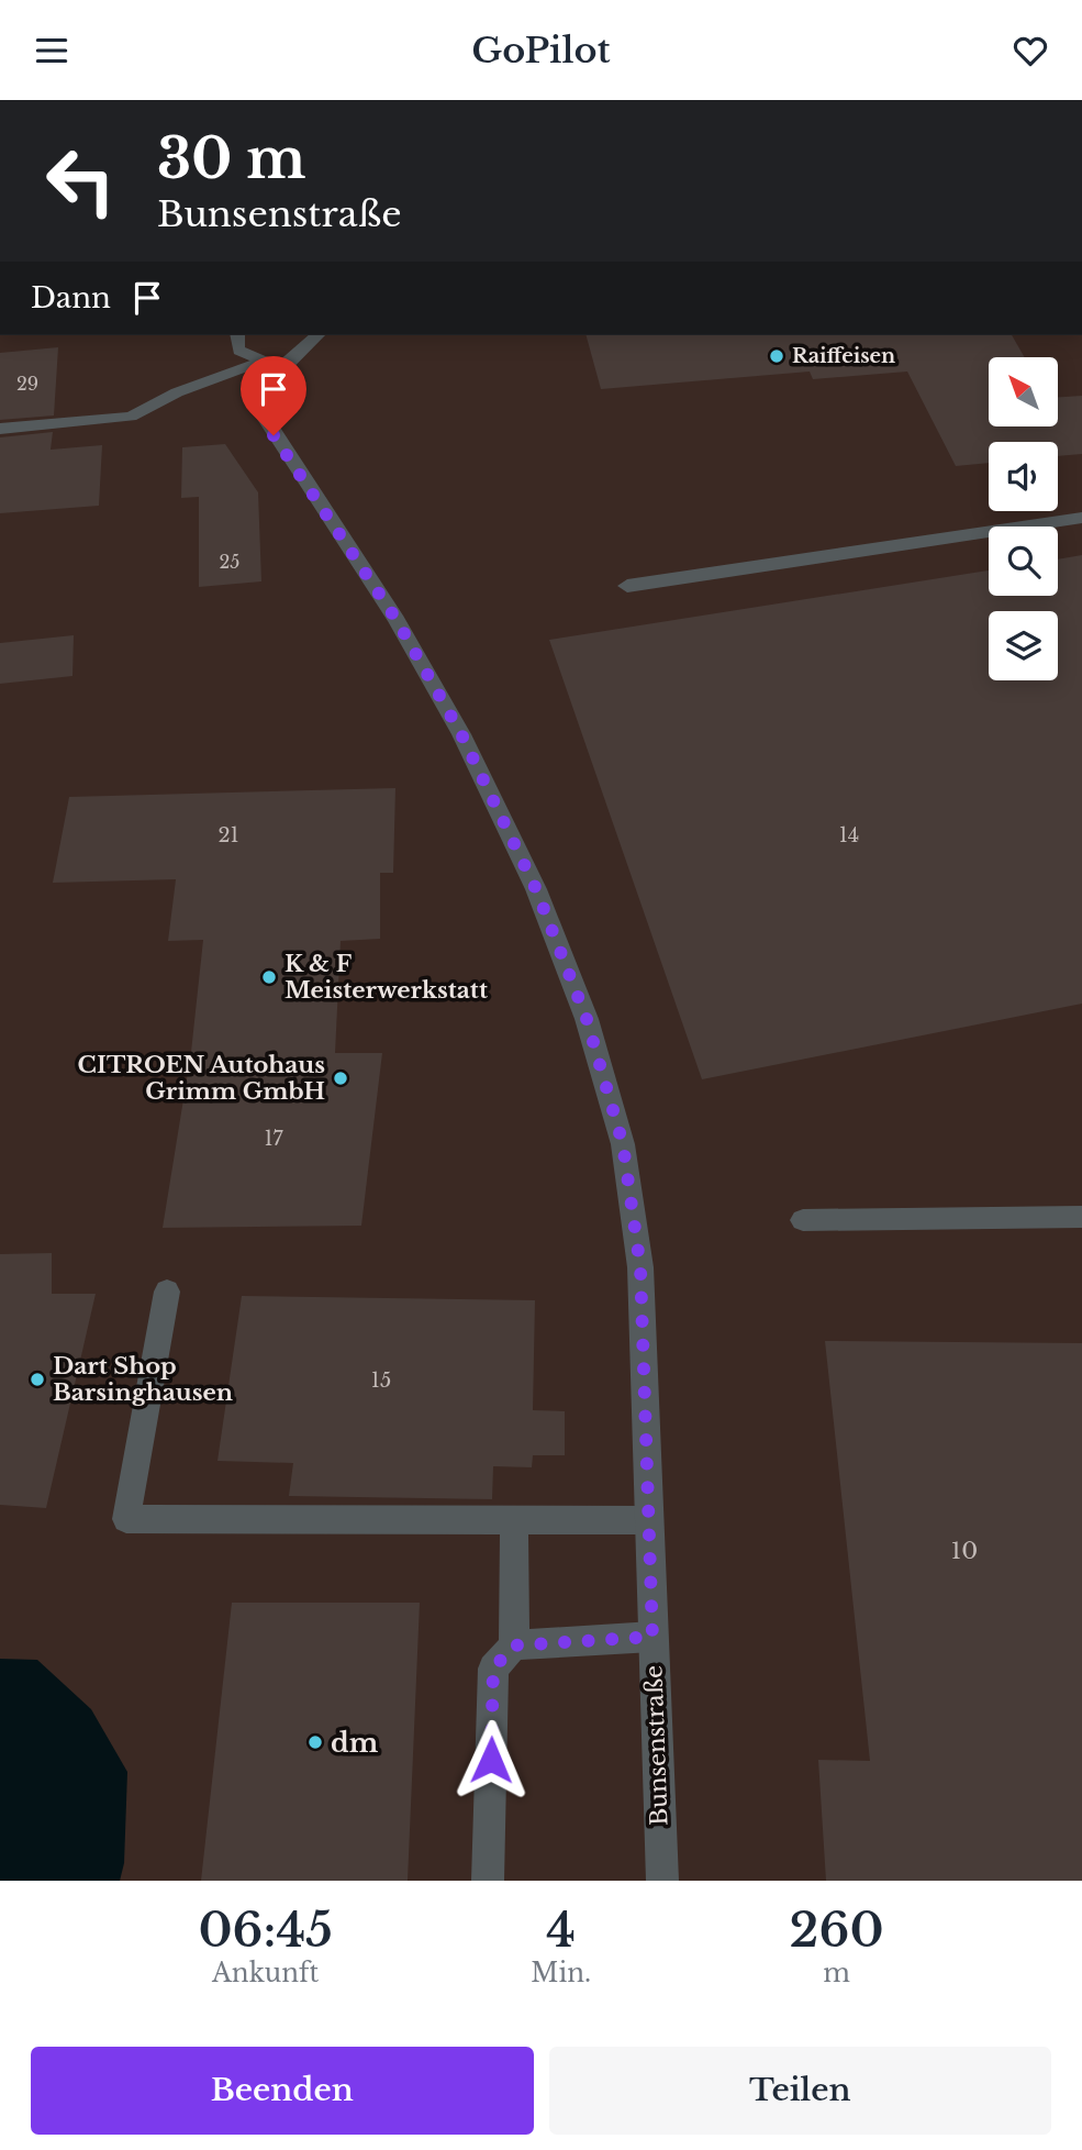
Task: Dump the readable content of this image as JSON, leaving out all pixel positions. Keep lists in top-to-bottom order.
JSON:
{
  "streets": {
    "street": ["Bunsenstraße"]
  },
  "places": [
    "Raiffeisen",
    "K & F Meisterwerkstatt",
    "CITROEN Autohaus Grimm GmbH",
    "Dart Shop Barsinghausen",
    "dm"
  ],
  "house_numbers": [
    "29",
    "25",
    "21",
    "14",
    "17",
    "15",
    "10"
  ],
  "north": "top left",
  "page": {
    "header": "GoPilot",
    "turn": ["30 m", "Bunsenstraße"],
    "then": "Dann",
    "eta": [
      "06:45",
      "Ankunft",
      "4",
      "Min.",
      "260",
      "m"
    ],
    "buttons": ["Beenden", "Teilen"]
  }
}
